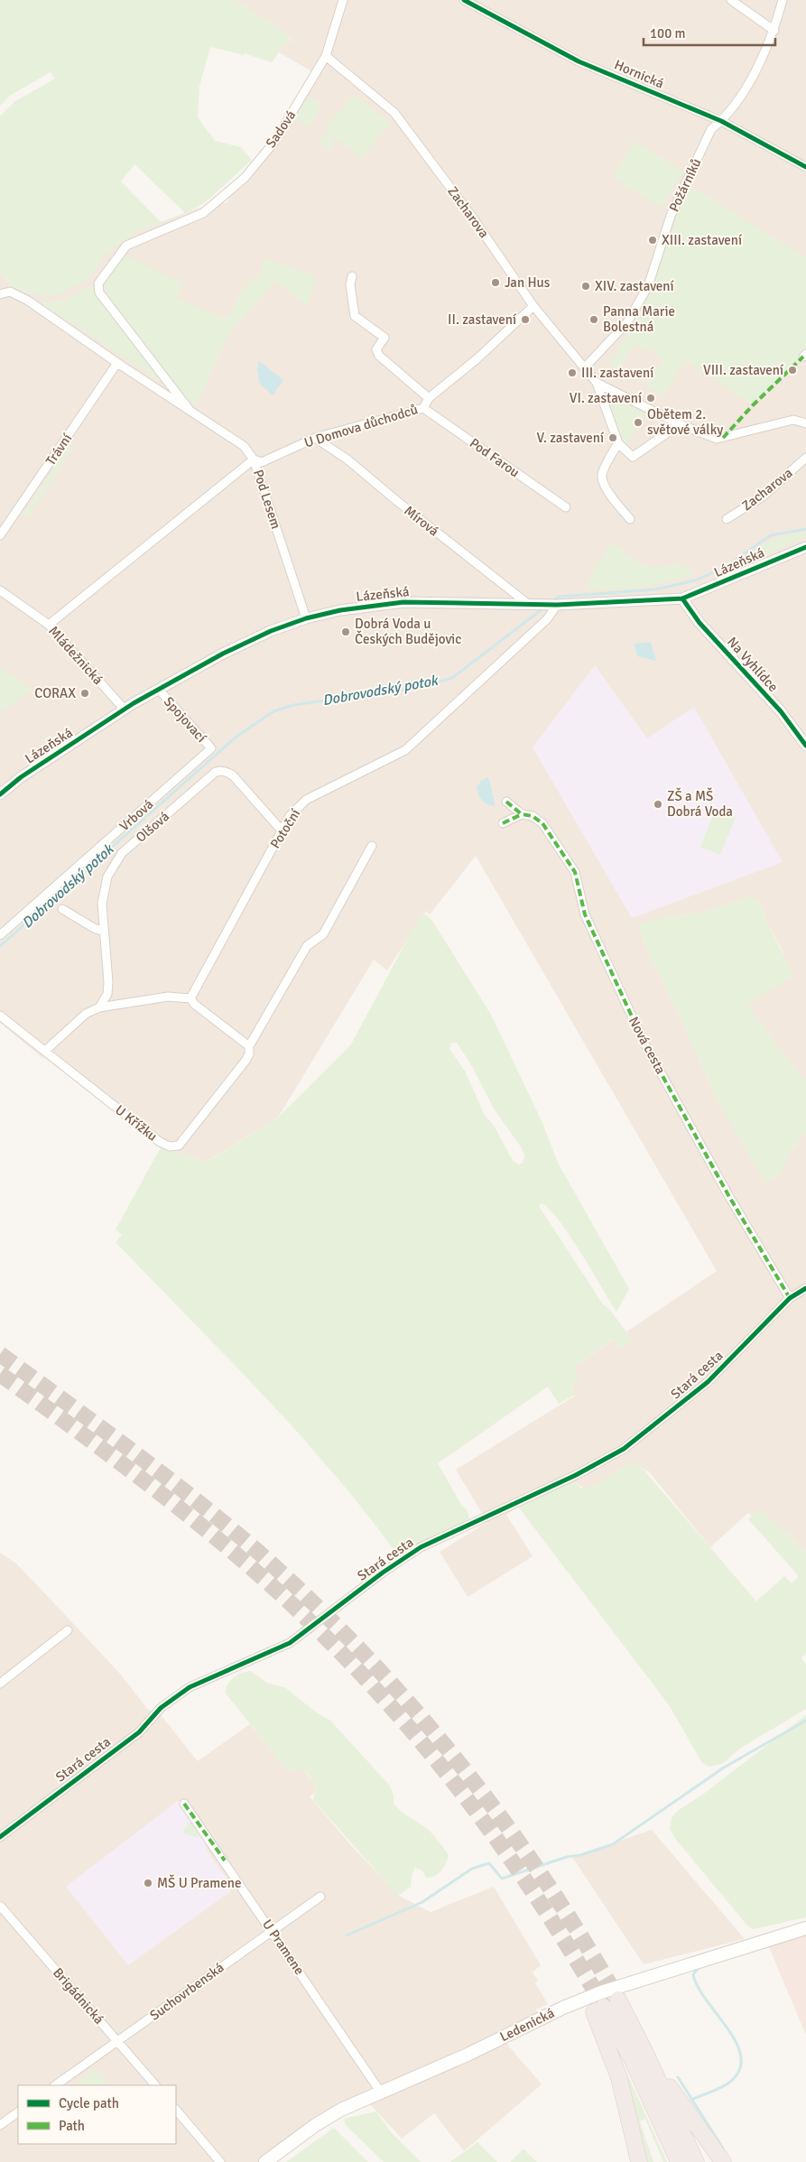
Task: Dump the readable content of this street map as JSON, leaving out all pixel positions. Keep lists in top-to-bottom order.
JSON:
{
  "streets": {
    "main road": ["Ledenická"],
    "street": [
      "Hornická",
      "Sadová",
      "Požárníků",
      "Zacharova",
      "U Domova důchodců",
      "Trávní",
      "Pod Farou",
      "Pod Lesem",
      "Mírová",
      "Lázeňská",
      "Mládežnická",
      "Na Vyhlídce",
      "Spojovací",
      "Vrbová",
      "Olšová",
      "Potoční",
      "Nová cesta",
      "U Křížku",
      "Stará cesta",
      "U Pramene",
      "Suchovrbenská",
      "Brigádnická"
    ]
  },
  "crossings": [
    ["Hornická", "Požárníků"],
    ["Sadová", "Zacharova"],
    ["Sadová", "Pod Lesem"],
    ["Požárníků", "Zacharova"],
    ["Zacharova", "U Domova důchodců"],
    ["U Domova důchodců", "Pod Farou"],
    ["U Domova důchodců", "Pod Lesem"],
    ["U Domova důchodců", "Mírová"],
    ["Trávní", "Pod Lesem"],
    ["Pod Lesem", "Lázeňská"],
    ["Mírová", "Lázeňská"],
    ["Lázeňská", "Mládežnická"],
    ["Lázeňská", "Na Vyhlídce"],
    ["Lázeňská", "Spojovací"],
    ["Lázeňská", "Potoční"],
    ["Spojovací", "Vrbová"],
    ["Olšová", "Potoční"],
    ["Nová cesta", "Stará cesta"],
    ["U Pramene", "Suchovrbenská"],
    ["U Pramene", "Ledenická"],
    ["Suchovrbenská", "Brigádnická"]
  ],
  "water": ["Dobrovodský potok"],
  "places": [
    "XIII. zastavení",
    "Jan Hus",
    "XIV. zastavení",
    "II. zastavení",
    "Panna Marie Bolestná",
    "VIII. zastavení",
    "III. zastavení",
    "VI. zastavení",
    "Obětem 2. světové války",
    "V. zastavení",
    "Dobrá Voda u Českých Budějovic",
    "CORAX",
    "ZŠ a MŠ Dobrá Voda",
    "MŠ U Pramene"
  ],
  "legend": ["Cycle path", "Path"],
  "scale_bar": "100 m"
}
